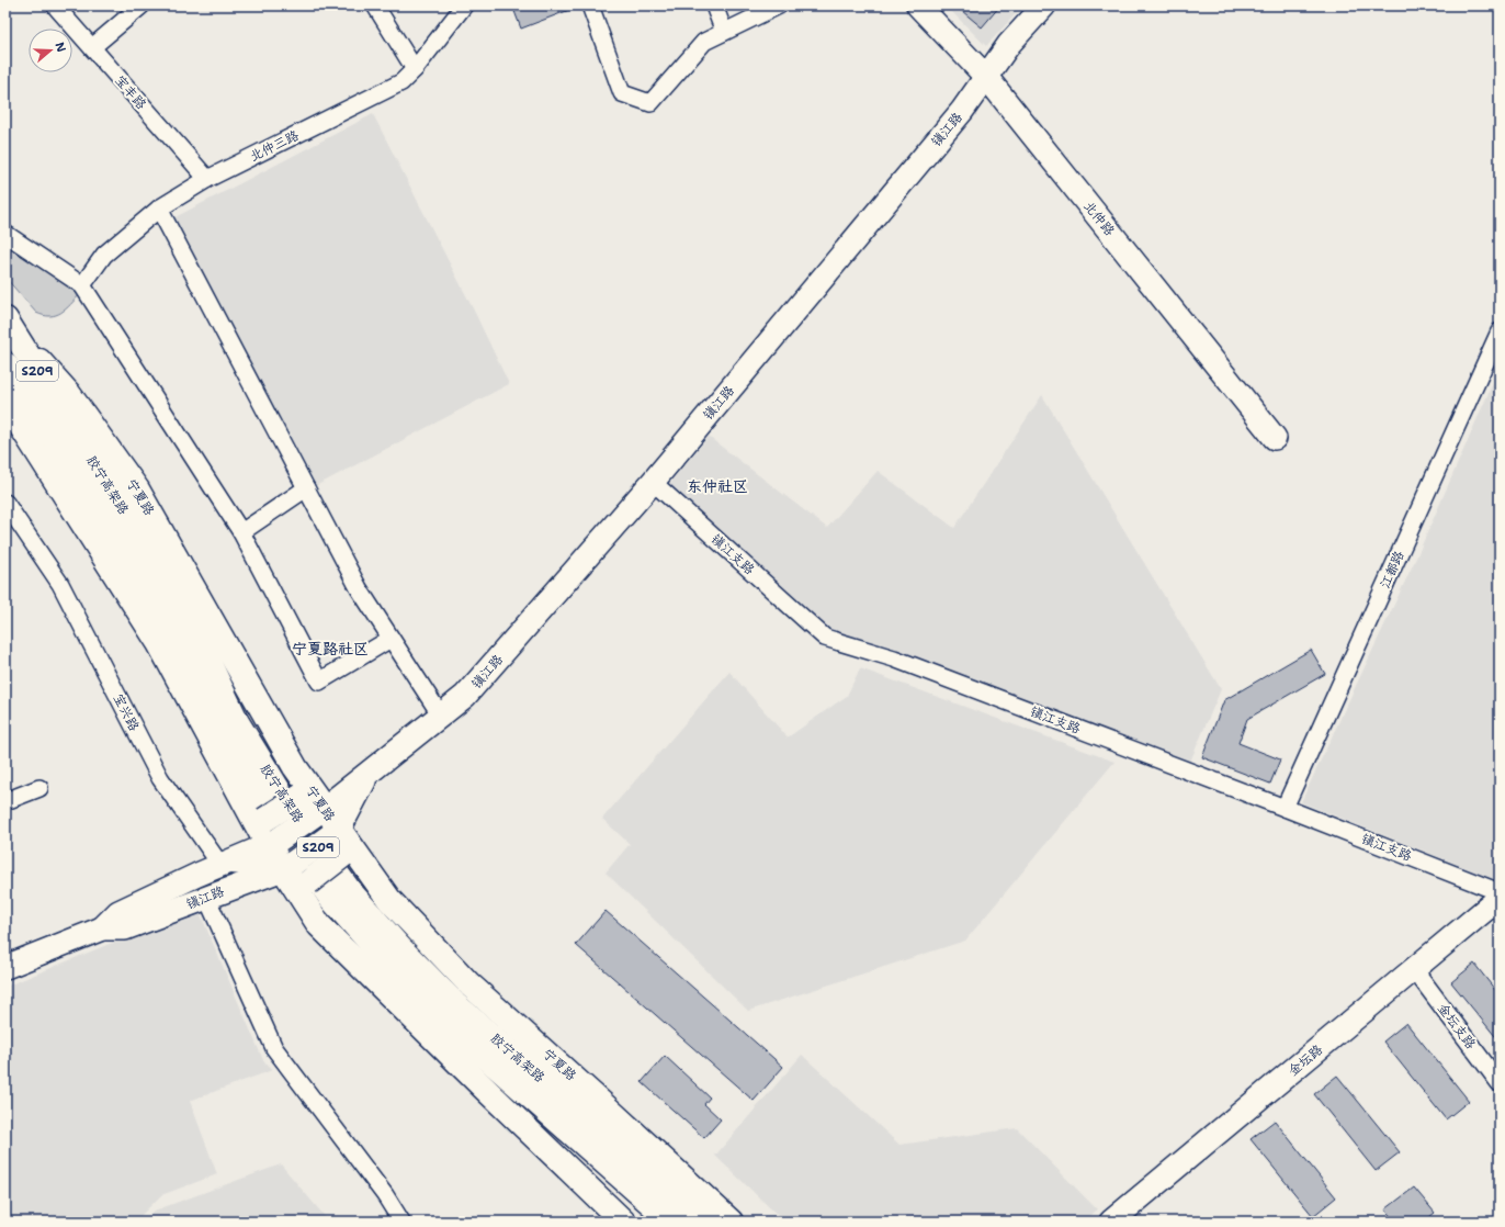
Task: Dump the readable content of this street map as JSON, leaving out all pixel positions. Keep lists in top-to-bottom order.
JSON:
{
  "streets": {
    "main road": [
      "镇江路",
      "S209",
      "胶宁高架路",
      "宁夏路"
    ],
    "street": [
      "宝丰路",
      "北仲三路",
      "北仲路",
      "镇江支路",
      "江都路",
      "宝兴路",
      "金坛支路",
      "金坛路"
    ]
  },
  "crossings": [
    ["宝丰路", "北仲三路"],
    ["镇江路", "北仲路"],
    ["镇江路", "宁夏路"],
    ["镇江路", "镇江支路"],
    ["镇江路", "宝兴路"],
    ["胶宁高架路", "宁夏路"],
    ["镇江支路", "江都路"],
    ["金坛支路", "金坛路"]
  ],
  "districts": ["东仲社区", "宁夏路社区"],
  "north": "right"
}
